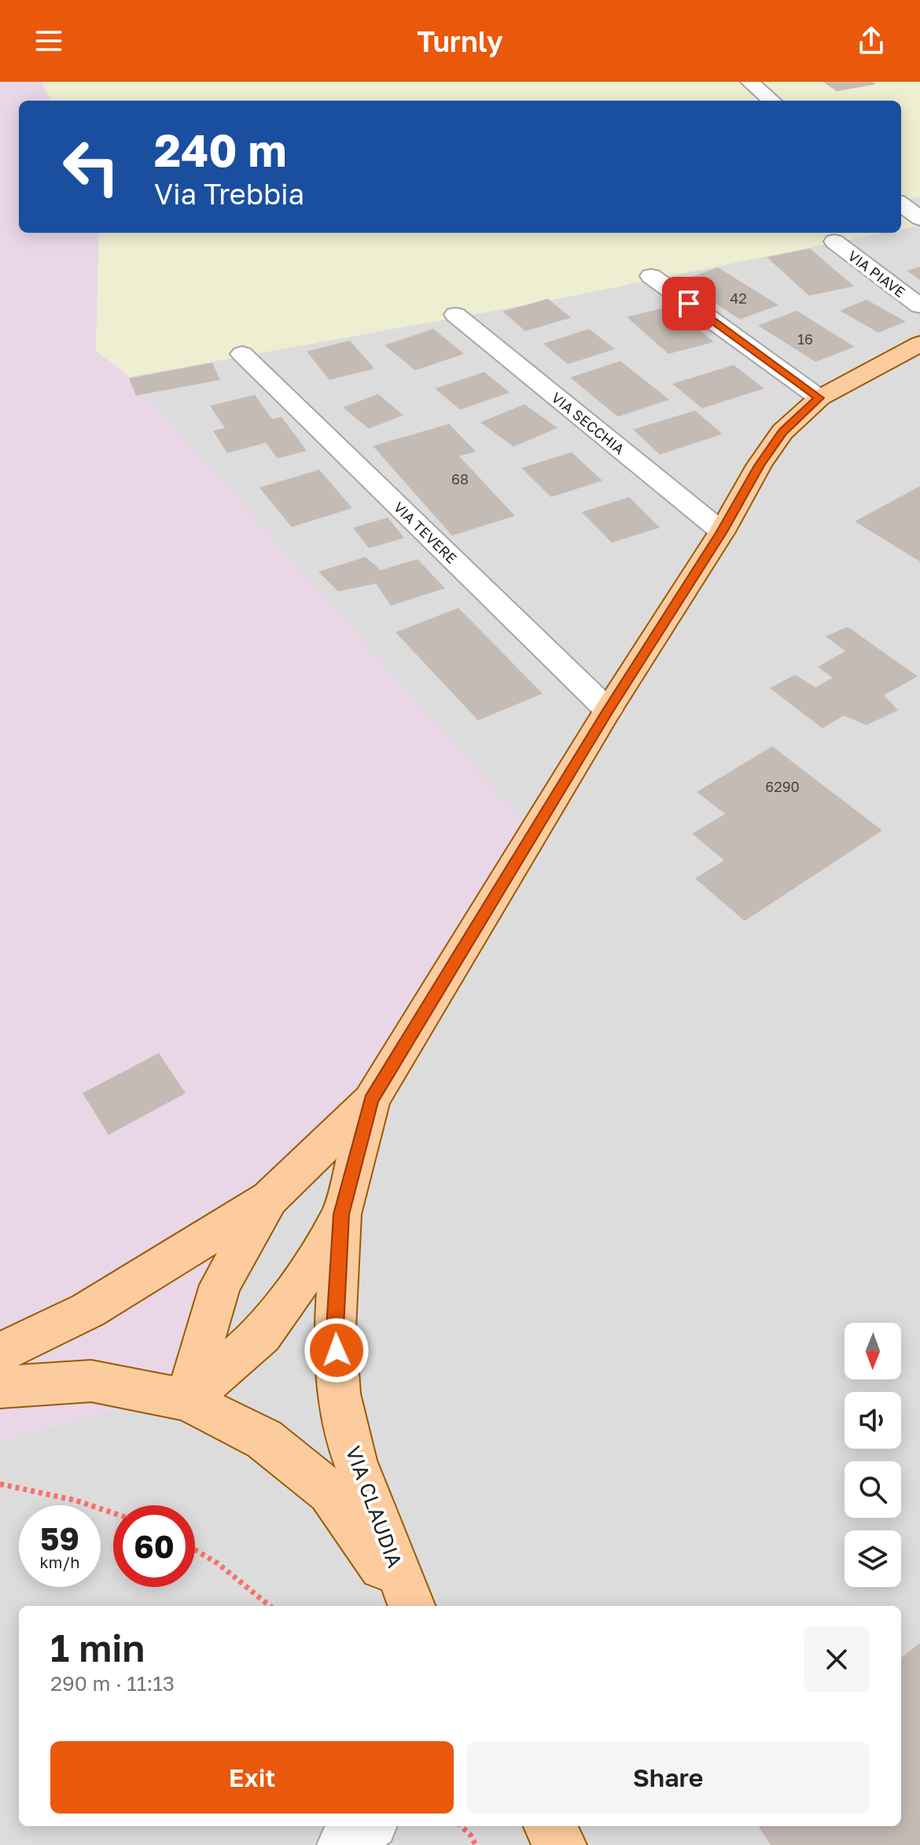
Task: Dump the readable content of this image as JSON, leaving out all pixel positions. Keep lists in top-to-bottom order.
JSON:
{
  "streets": {
    "main road": ["VIA CLAUDIA"],
    "street": ["VIA PIAVE", "VIA SECCHIA", "VIA TEVERE"]
  },
  "crossings": [
    ["VIA SECCHIA", "VIA CLAUDIA"],
    ["VIA TEVERE", "VIA CLAUDIA"]
  ],
  "house_numbers": [
    "42",
    "16",
    "68",
    "6290"
  ],
  "north": "bottom",
  "page": {
    "header": "Turnly",
    "turn": ["240 m", "Via Trebbia"],
    "speed": "59 km/h",
    "limit": "60",
    "heading": ["1 min", "290 m · 11:13"],
    "buttons": ["Exit", "Share"]
  }
}
